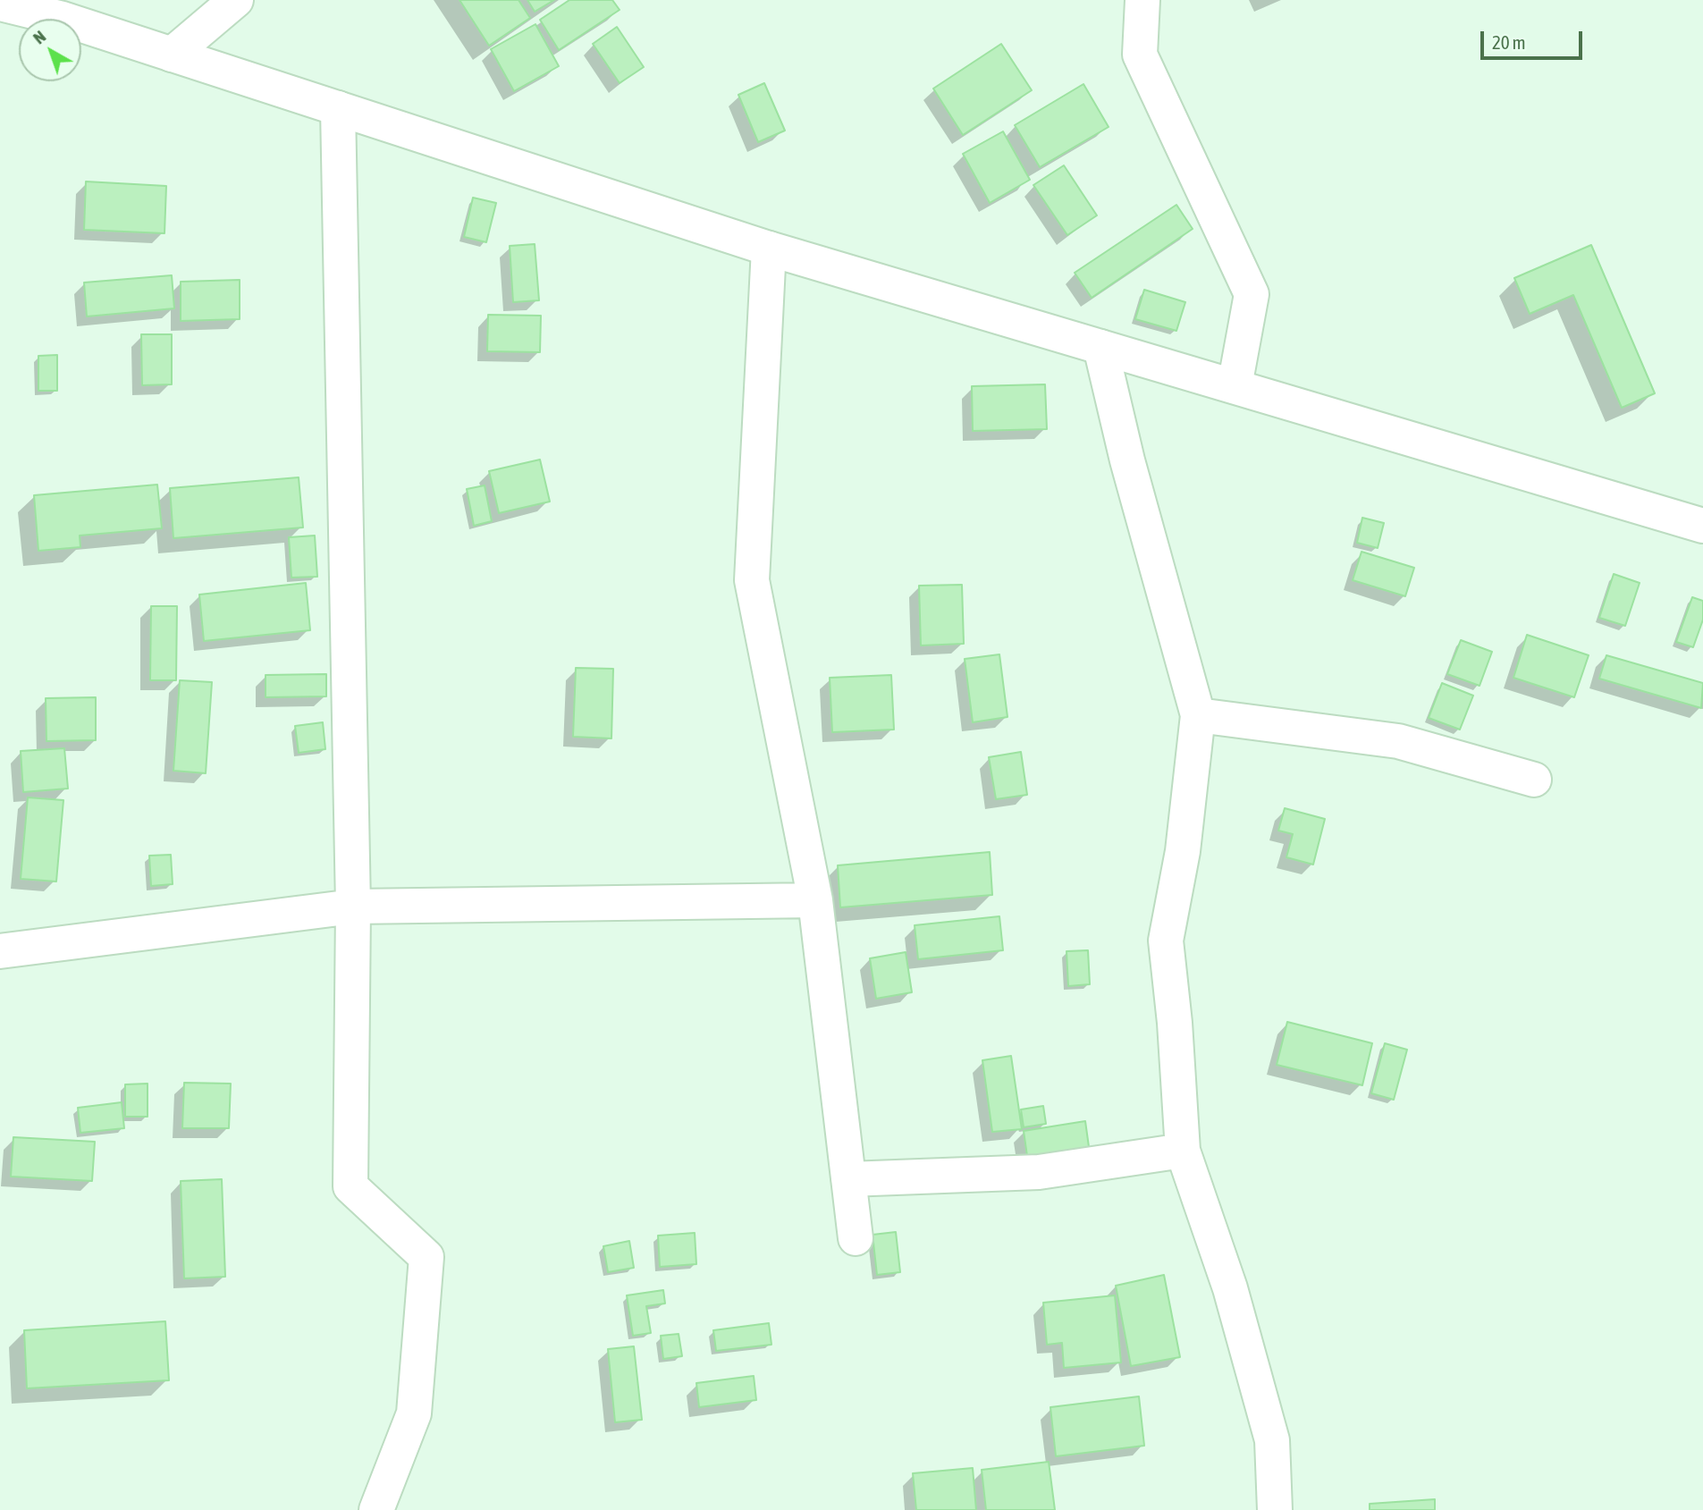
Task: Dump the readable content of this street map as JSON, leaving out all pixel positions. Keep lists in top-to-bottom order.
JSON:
{
  "scale_bar": "20 m",
  "north": "top left"
}
